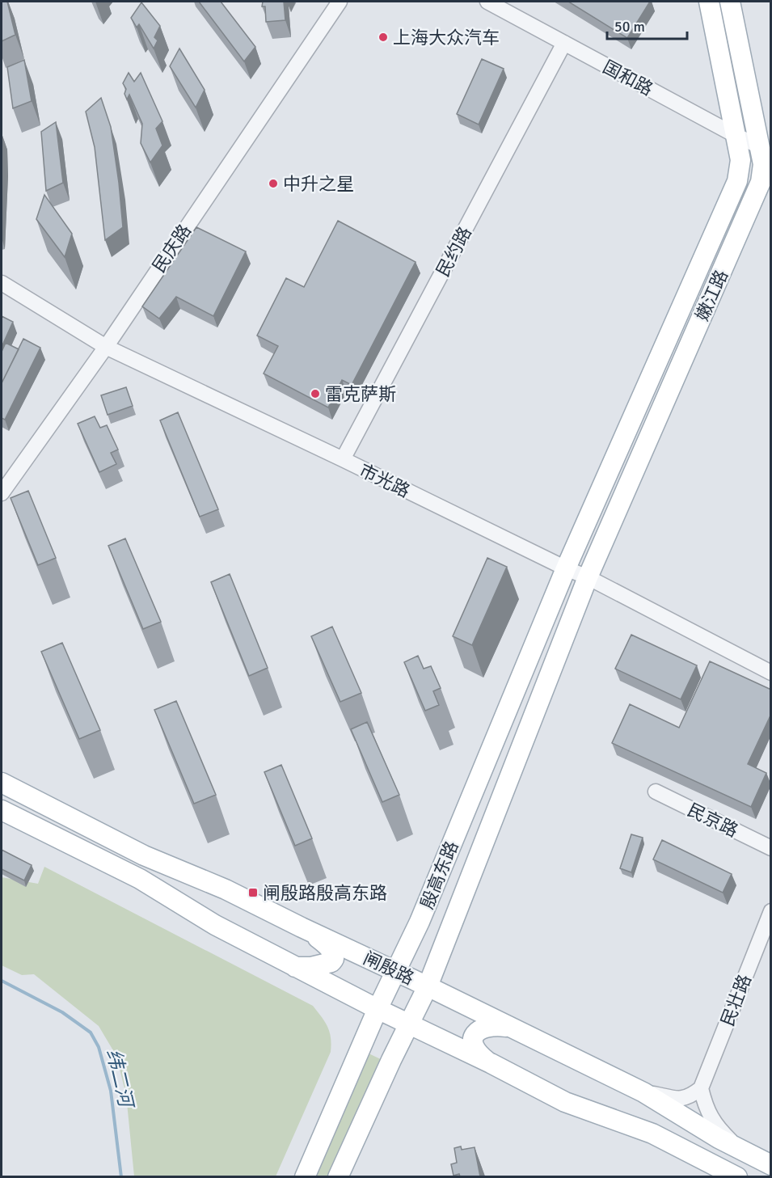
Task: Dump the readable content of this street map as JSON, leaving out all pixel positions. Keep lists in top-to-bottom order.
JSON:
{
  "streets": {
    "main road": ["嫩江路", "殷高东路", "闸殷路"],
    "street": [
      "国和路",
      "民庆路",
      "民约路",
      "市光路",
      "民京路",
      "民壮路"
    ]
  },
  "crossings": [
    ["国和路", "民约路"],
    ["国和路", "嫩江路"],
    ["民庆路", "市光路"],
    ["民约路", "市光路"],
    ["嫩江路", "市光路"],
    ["嫩江路", "殷高东路"],
    ["市光路", "殷高东路"],
    ["殷高东路", "闸殷路"]
  ],
  "water": ["纬二河"],
  "places": {
    "other": ["上海大众汽车", "中升之星", "雷克萨斯"],
    "transit": ["闸殷路殷高东路"]
  },
  "scale_bar": "50 m"
}
